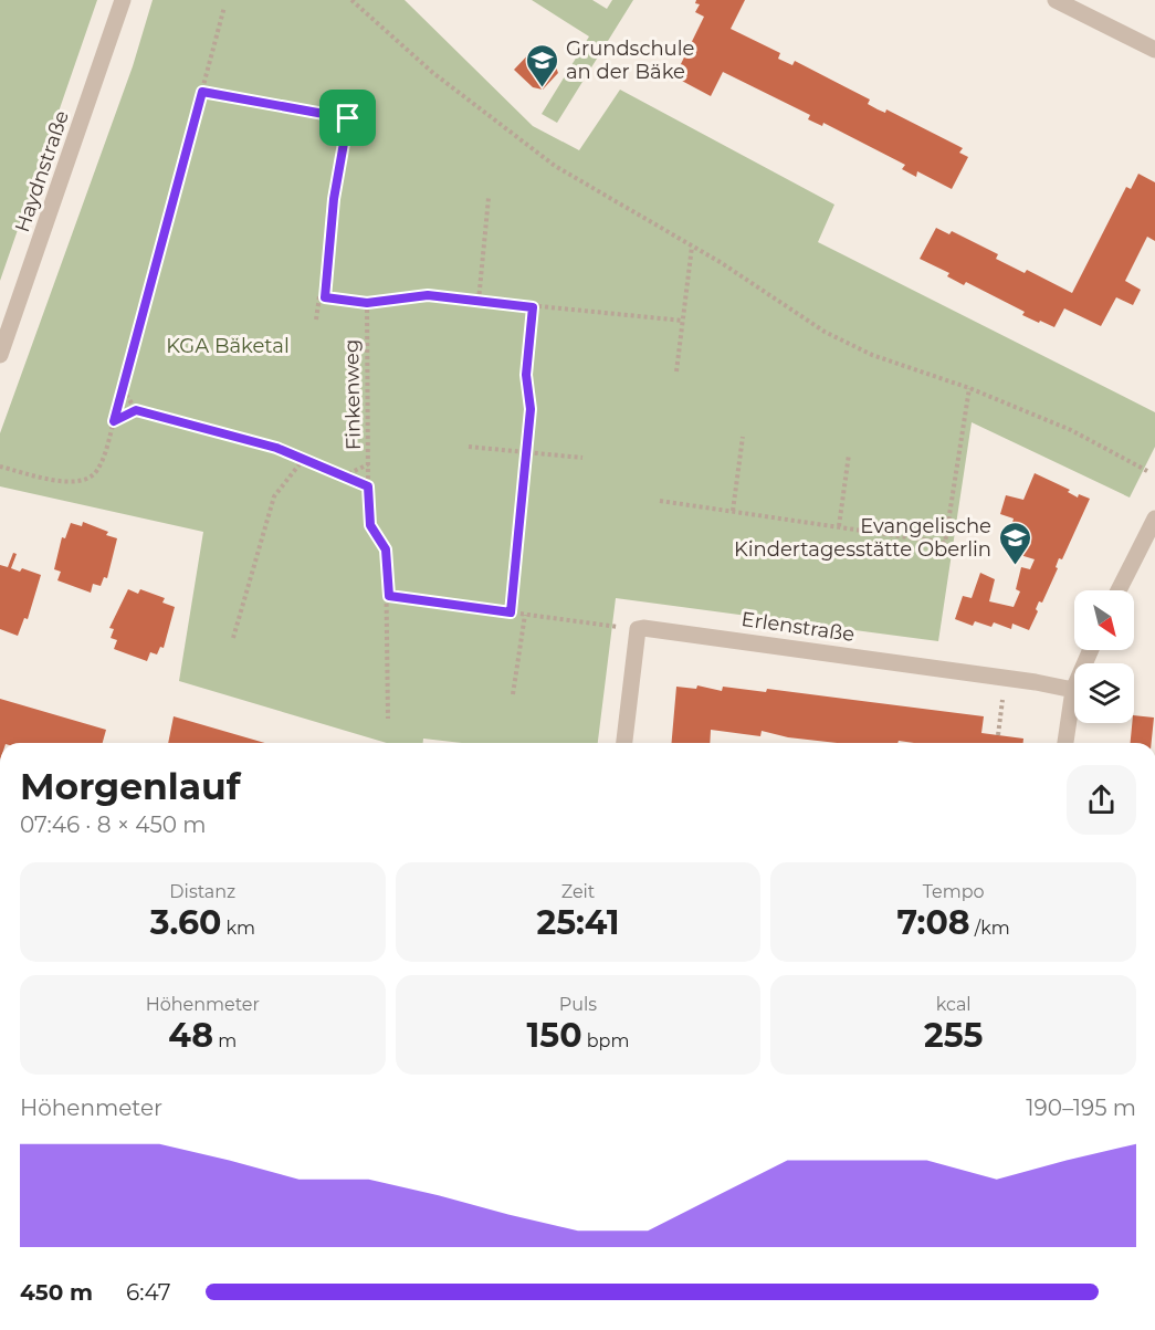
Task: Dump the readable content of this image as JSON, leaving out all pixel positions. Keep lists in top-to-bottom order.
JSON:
{
  "streets": {
    "street": ["Haydnstraße", "Erlenstraße"],
    "path": ["Finkenweg"]
  },
  "parks": ["KGA Bäketal"],
  "places": {
    "school or university": ["Grundschule an der Bäke", "Evangelische Kindertagesstätte Oberlin"]
  },
  "north": "bottom right",
  "page": {
    "heading": ["Morgenlauf", "07:46 · 8 × 450 m"],
    "stats": [
      ["Distanz", "3.60 km"],
      ["Zeit", "25:41"],
      ["Tempo", "7:08 /km"],
      ["Höhenmeter", "48 m"],
      ["Puls", "150 bpm"],
      ["kcal", "255"]
    ],
    "chart": ["Höhenmeter", "190–195 m"],
    "list": [
      {
        "name": "450 m",
        "note": "6:47"
      }
    ]
  }
}
